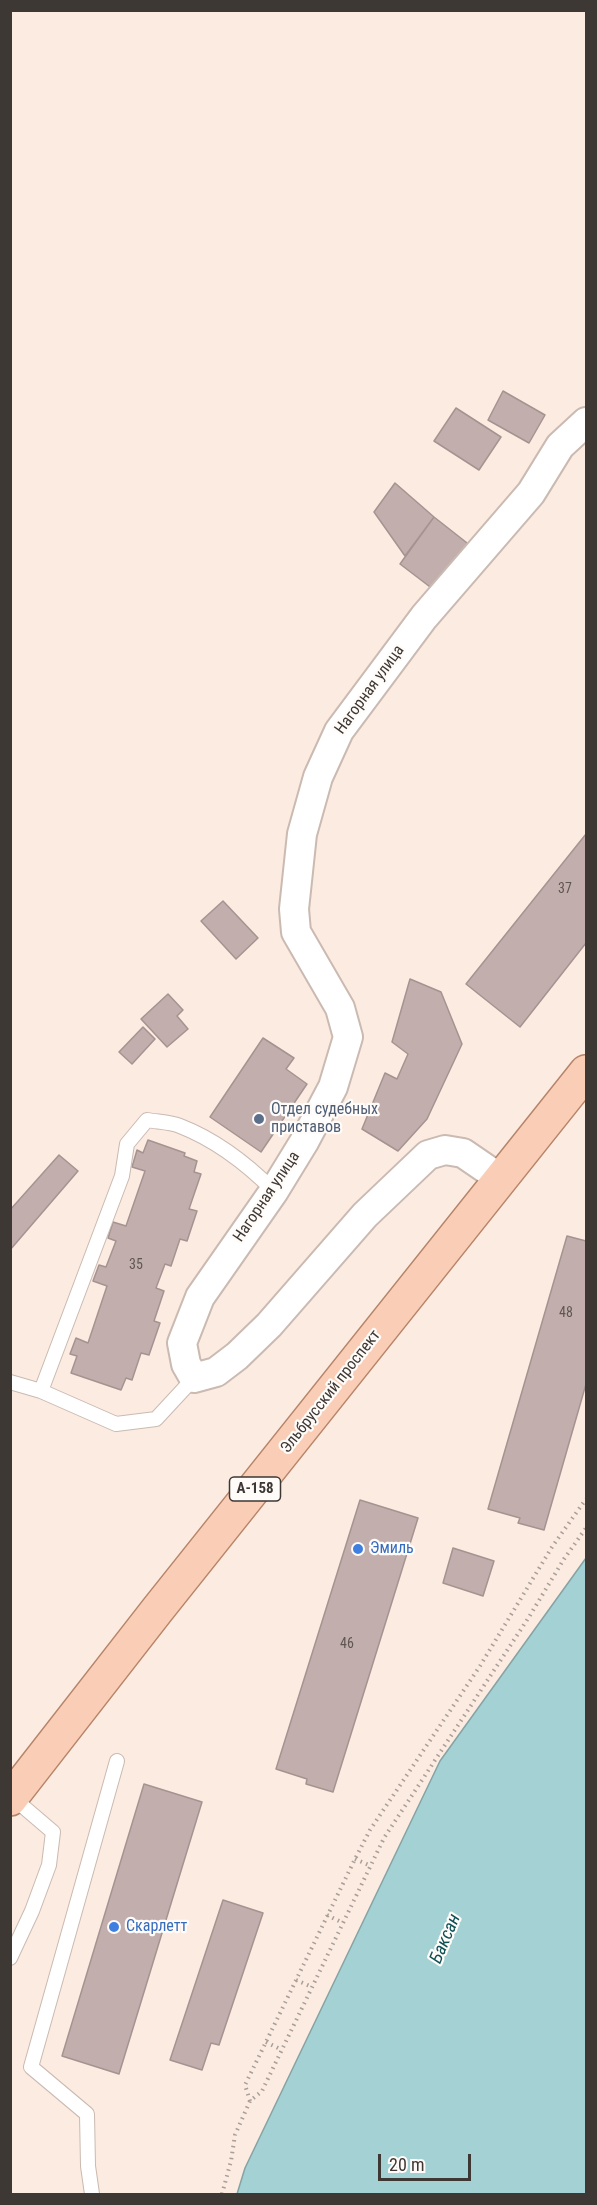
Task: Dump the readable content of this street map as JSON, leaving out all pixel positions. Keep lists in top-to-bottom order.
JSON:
{
  "streets": {
    "main road": ["Эльбрусский проспект", "А-158"],
    "street": ["Нагорная улица"]
  },
  "water": ["Баксан"],
  "places": ["Отдел судебных приставов", "Эмиль", "Скарлетт"],
  "house_numbers": [
    "37",
    "35",
    "48",
    "46"
  ],
  "scale_bar": "20 m"
}
